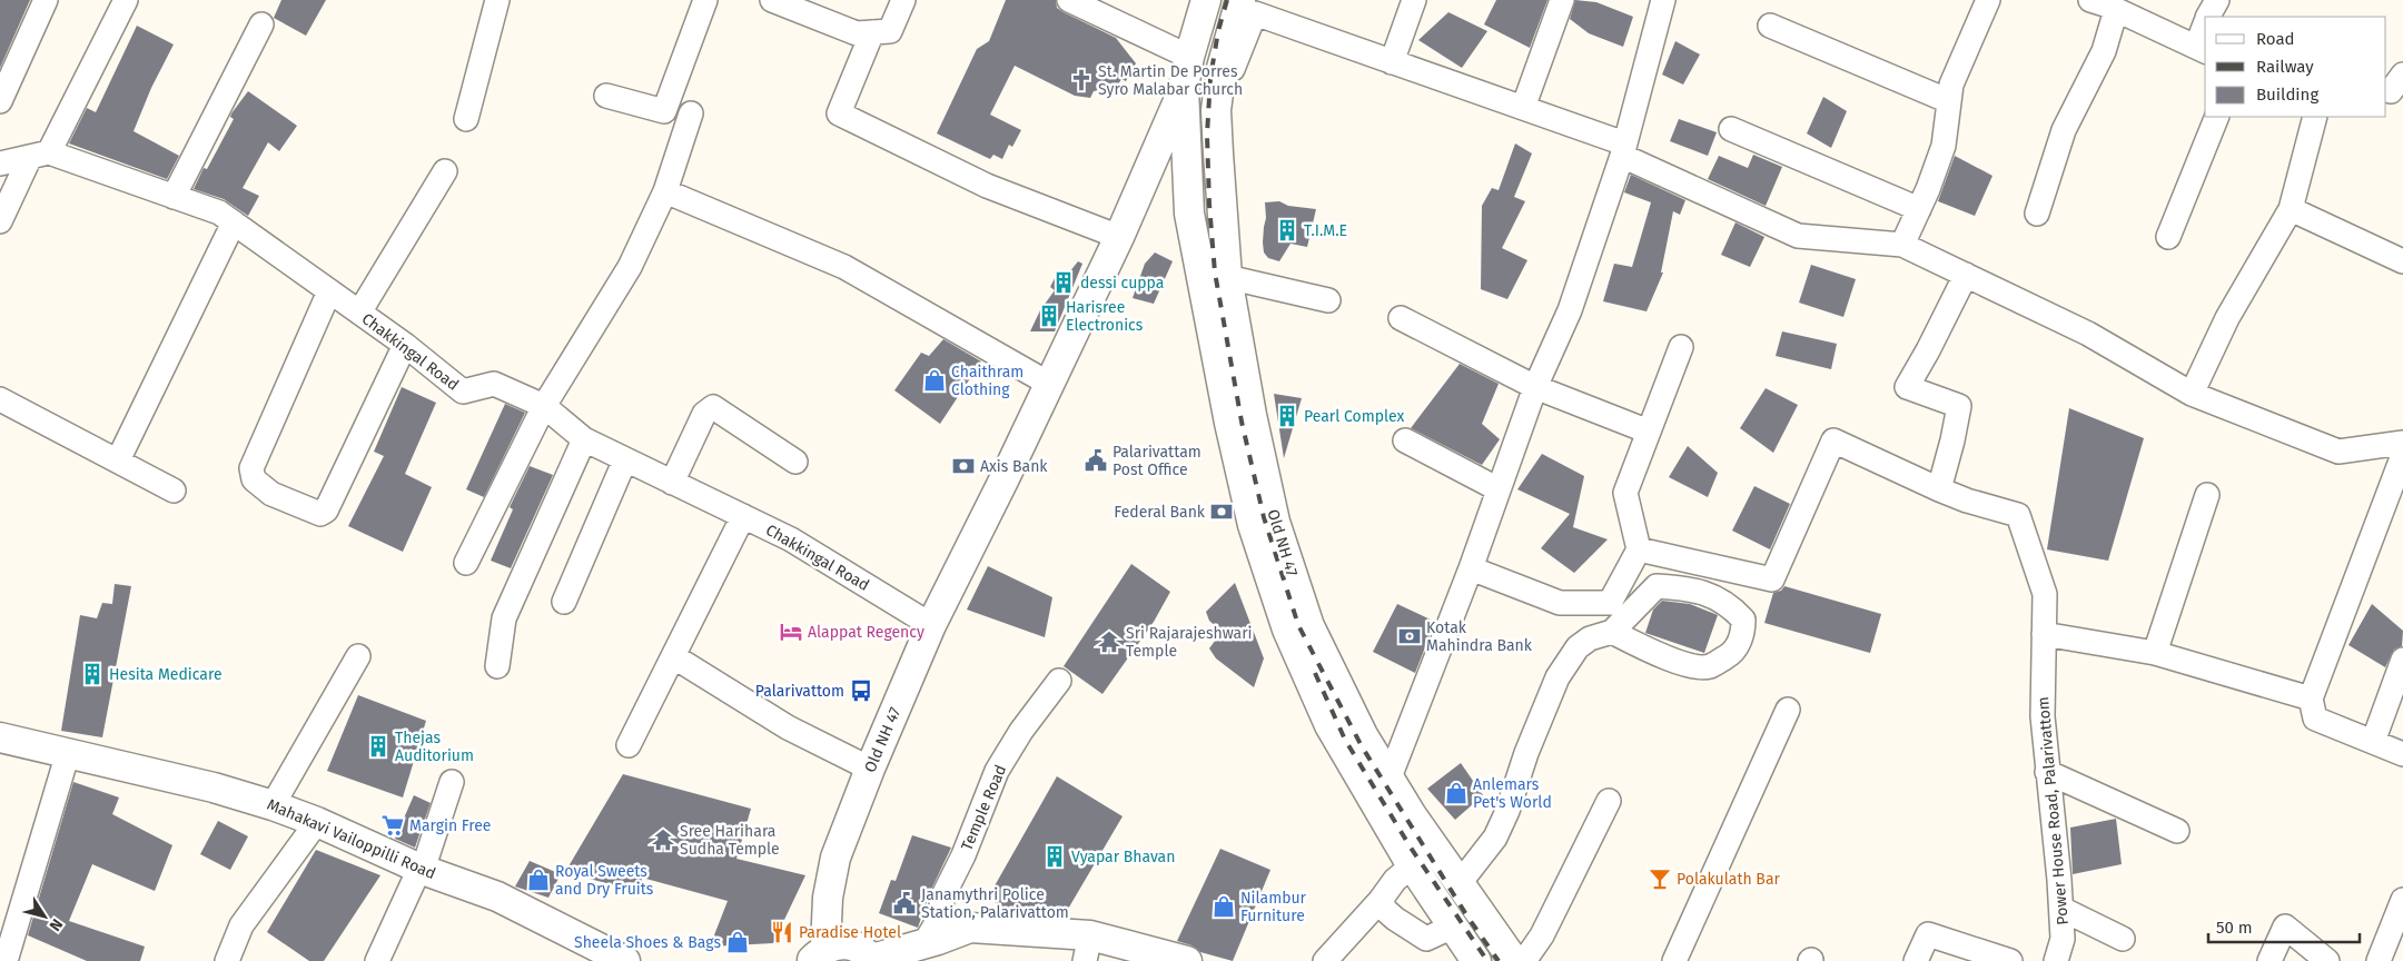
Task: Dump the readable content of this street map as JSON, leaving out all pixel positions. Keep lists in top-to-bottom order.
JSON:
{
  "streets": {
    "main road": ["Old NH 47", "Mahakavi Vailoppilli Road"],
    "street": ["Chakkingal Road", "Temple Road", "Power House Road, Palarivattom"]
  },
  "crossings": [
    ["Chakkingal Road", "Old NH 47"]
  ],
  "places": {
    "church": ["St. Martin De Porres Syro Malabar Church"],
    "building": [
      "T.I.M.E",
      "dessi cuppa",
      "Harisree Electronics",
      "Pearl Complex",
      "Hesita Medicare",
      "Thejas Auditorium",
      "Vyapar Bhavan"
    ],
    "shop": [
      "Chaithram Clothing",
      "Anlemars Pet's World",
      "Royal Sweets and Dry Fruits",
      "Nilambur Furniture",
      "Sheela Shoes & Bags"
    ],
    "public building": ["Palarivattam Post Office", "Janamythri Police Station, Palarivattom"],
    "bank": ["Axis Bank", "Federal Bank", "Kotak Mahindra Bank"],
    "hotel": ["Alappat Regency"],
    "temple": ["Sri Rajarajeshwari Temple", "Sree Harihara Sudha Temple"],
    "bus stop": ["Palarivattom"],
    "supermarket": ["Margin Free"],
    "bar": ["Polakulath Bar"],
    "restaurant": ["Paradise Hotel"]
  },
  "legend": ["Road", "Railway", "Building"],
  "scale_bar": "50 m",
  "north": "bottom right"
}
